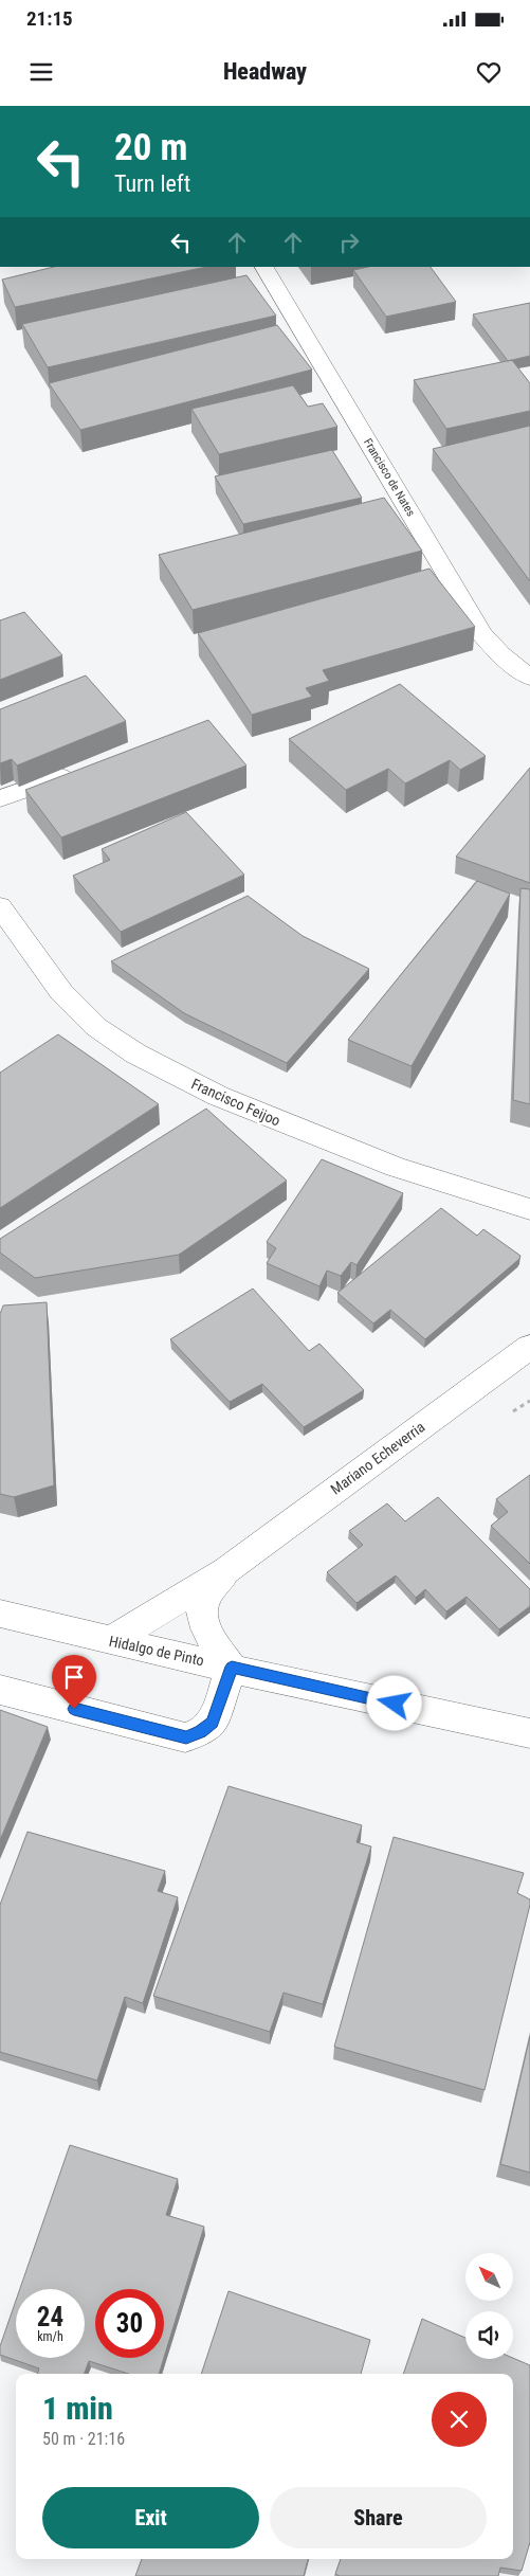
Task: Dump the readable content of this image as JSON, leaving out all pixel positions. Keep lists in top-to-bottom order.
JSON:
{
  "streets": {
    "street": [
      "Francisco de Nates",
      "Francisco Feijoo",
      "Mariano Echeverria",
      "Hidalgo de Pinto"
    ]
  },
  "crossings": [
    ["Mariano Echeverria", "Hidalgo de Pinto"]
  ],
  "north": "top left",
  "page": {
    "status": "21:15",
    "header": "Headway",
    "turn": ["20 m", "Turn left"],
    "speed": "24 km/h",
    "limit": "30",
    "heading": ["1 min", "50 m · 21:16"],
    "buttons": ["Exit", "Share"]
  }
}
